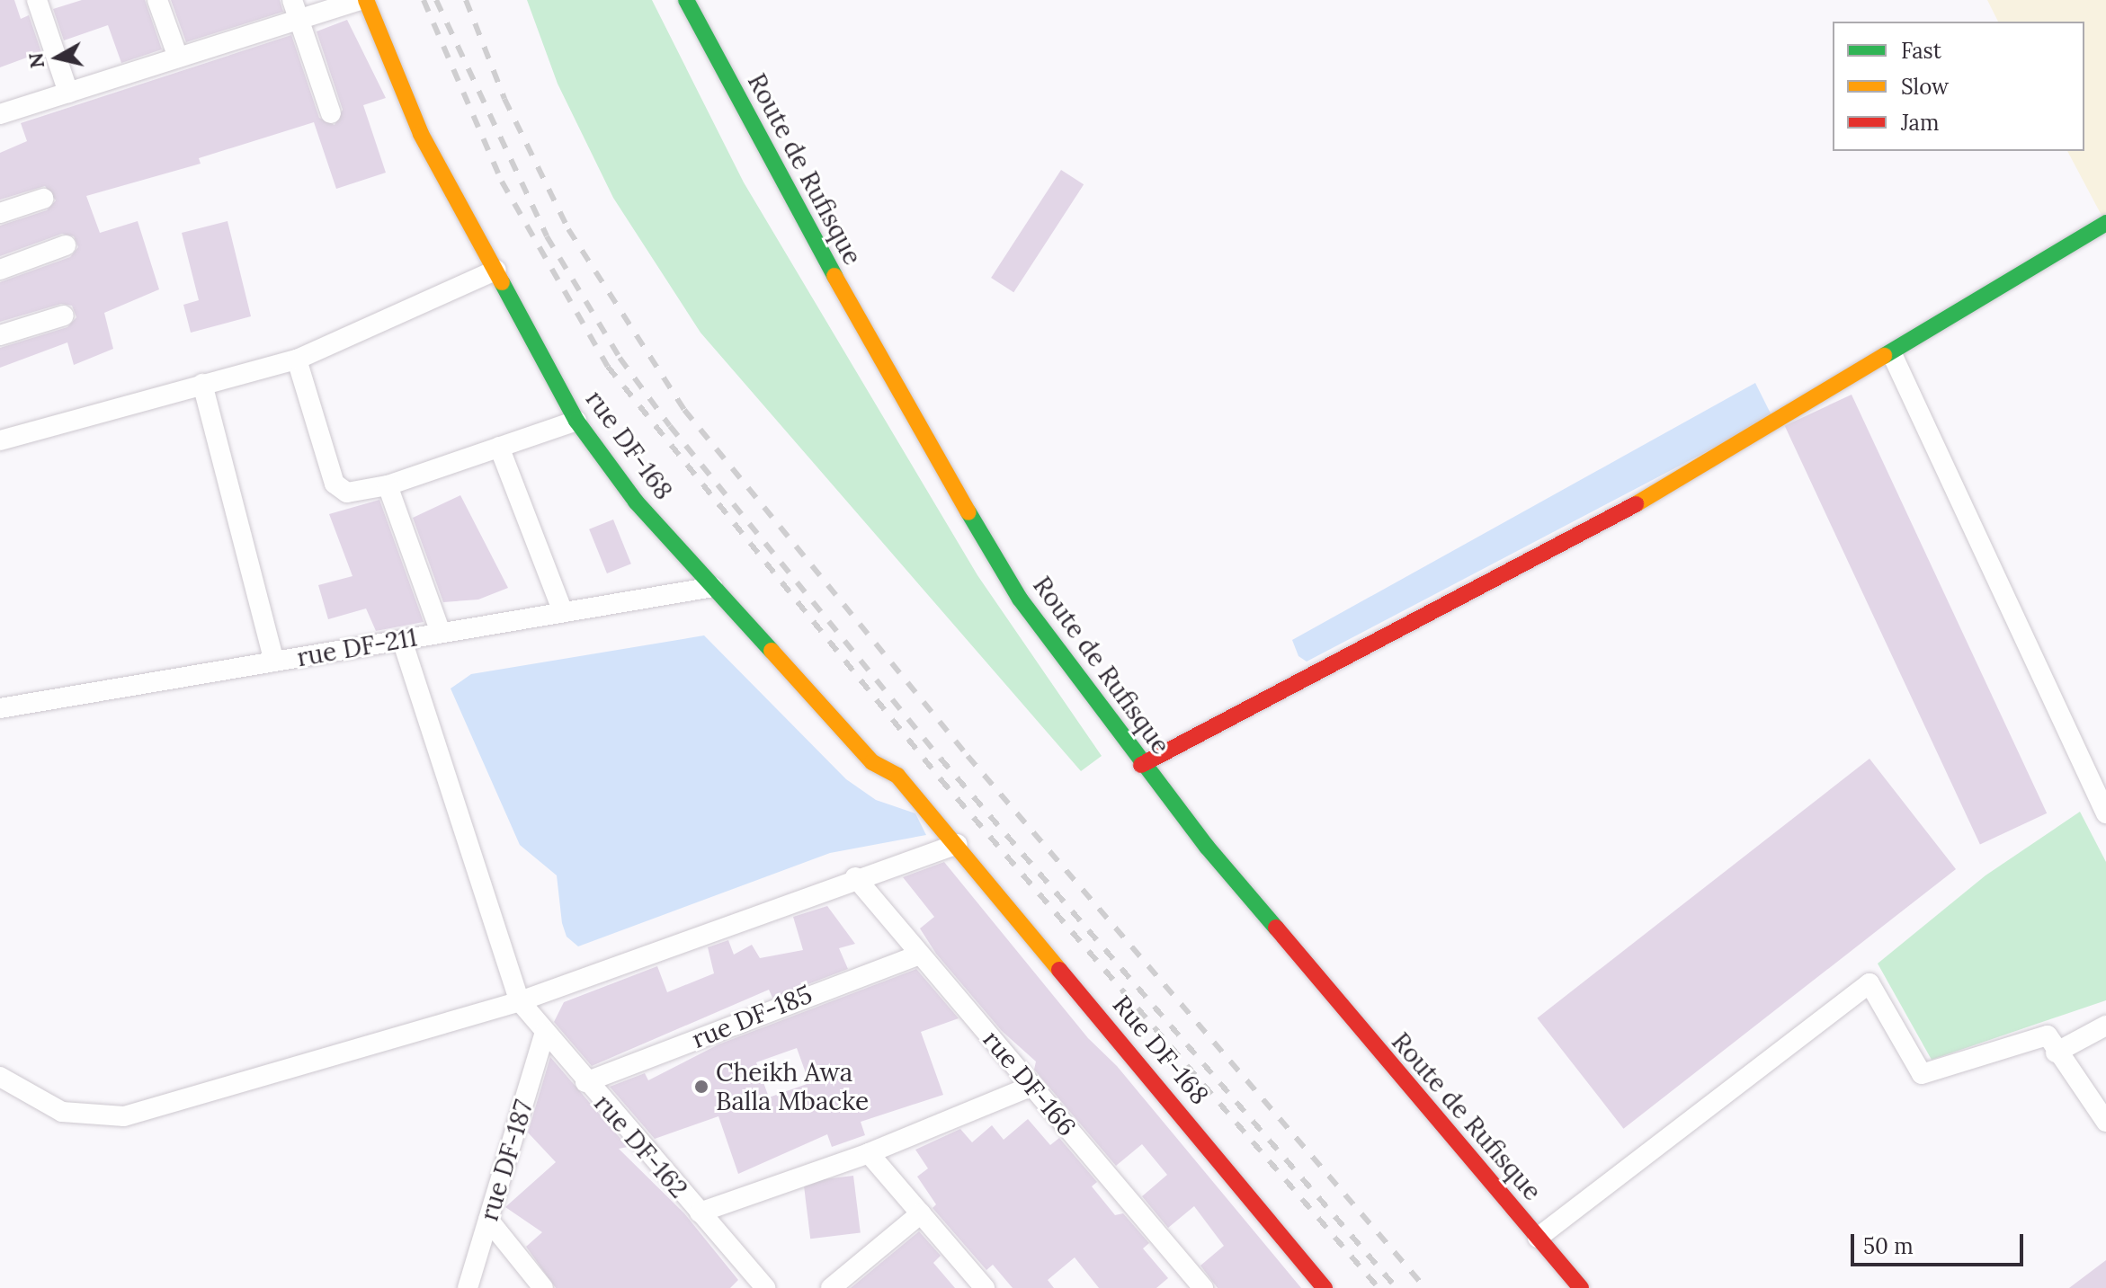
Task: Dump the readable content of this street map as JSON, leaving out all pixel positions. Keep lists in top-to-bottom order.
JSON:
{
  "streets": {
    "street": [
      "Route de Rufisque",
      "rue DF-168",
      "rue DF-211",
      "rue DF-185",
      "Rue DF-168",
      "rue DF-166",
      "rue DF-162",
      "rue DF-187"
    ]
  },
  "crossings": [
    ["rue DF-168", "rue DF-211"],
    ["rue DF-168", "Rue DF-168"],
    ["rue DF-185", "rue DF-166"],
    ["rue DF-185", "rue DF-162"],
    ["rue DF-162", "rue DF-187"]
  ],
  "places": ["Cheikh Awa Balla Mbacke"],
  "legend": ["Fast", "Slow", "Jam"],
  "scale_bar": "50 m",
  "north": "left"
}
